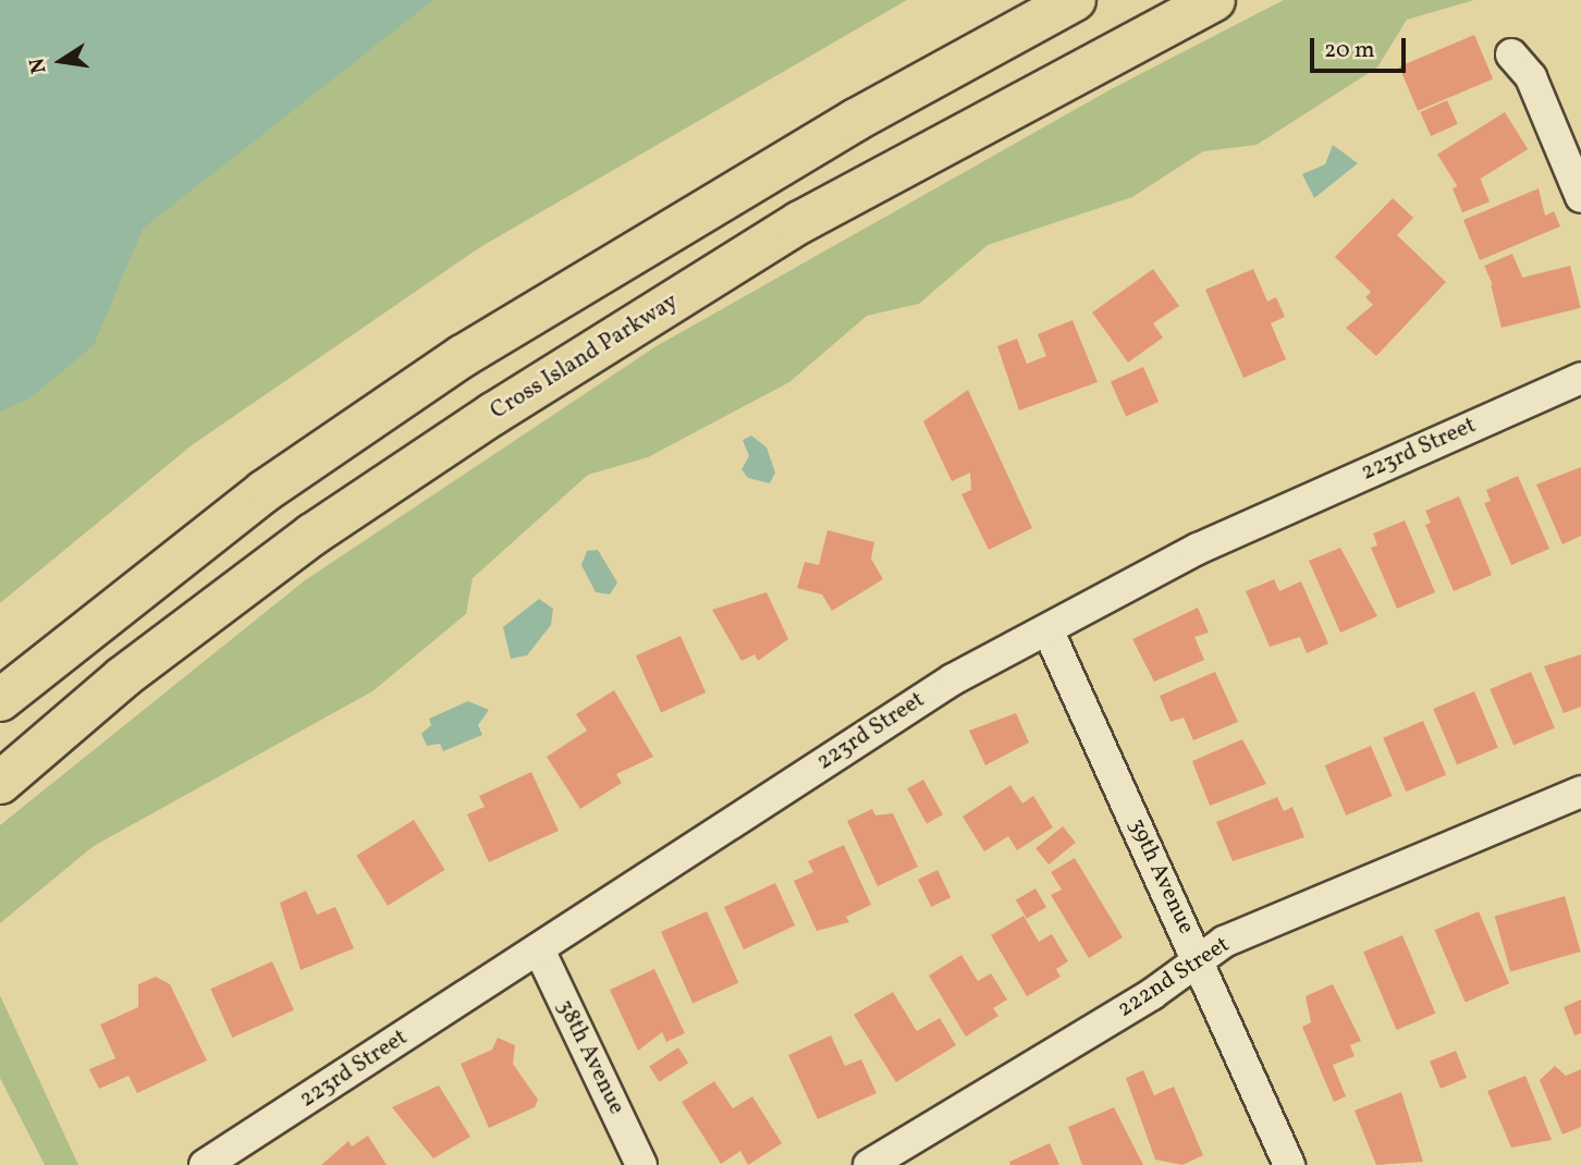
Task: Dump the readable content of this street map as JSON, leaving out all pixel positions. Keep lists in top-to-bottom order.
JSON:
{
  "streets": {
    "highway": ["Cross Island Parkway"],
    "street": [
      "223rd Street",
      "39th Avenue",
      "222nd Street",
      "38th Avenue"
    ]
  },
  "crossings": [
    ["223rd Street", "39th Avenue"],
    ["223rd Street", "38th Avenue"],
    ["39th Avenue", "222nd Street"]
  ],
  "scale_bar": "20 m",
  "north": "left"
}
